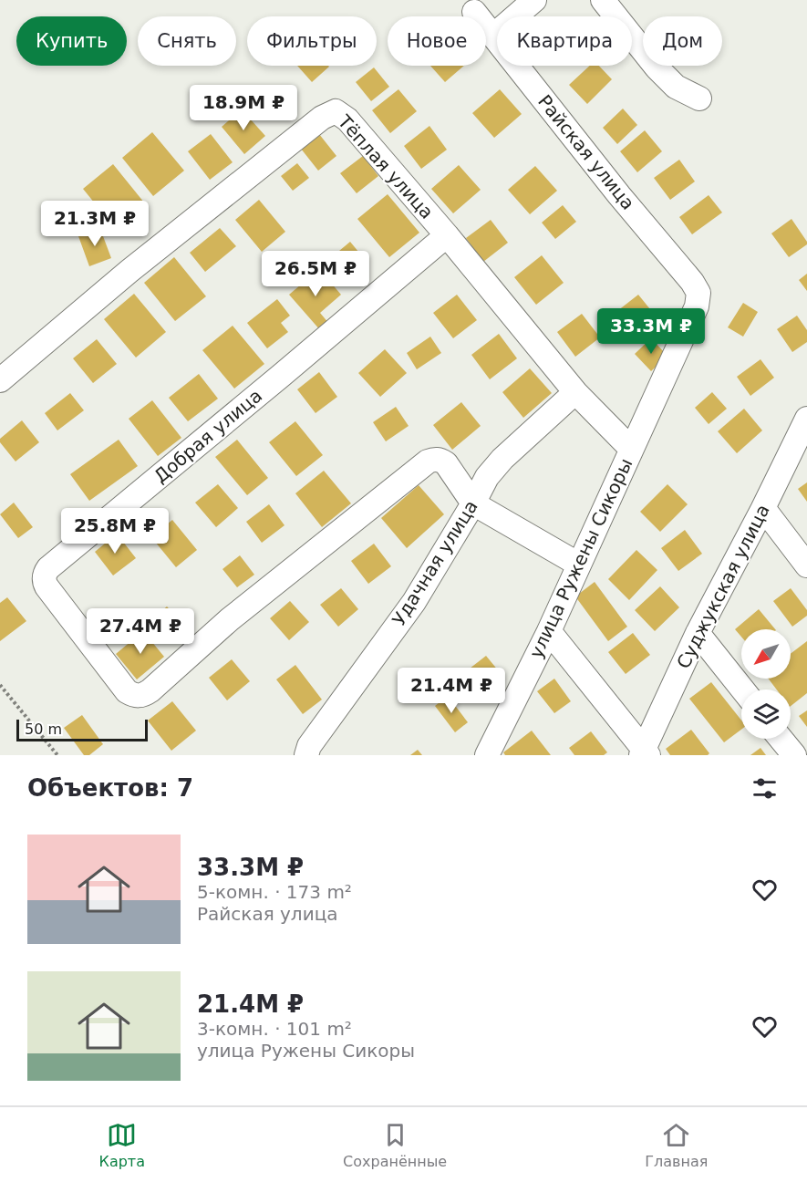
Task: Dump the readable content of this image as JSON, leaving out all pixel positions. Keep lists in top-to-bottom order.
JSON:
{
  "streets": {
    "street": [
      "Райская улица",
      "Тёплая улица",
      "Добрая улица",
      "улица Ружены Сикоры",
      "Удачная улица",
      "Суджукская улица"
    ]
  },
  "crossings": [
    ["Райская улица", "улица Ружены Сикоры"],
    ["Тёплая улица", "Добрая улица"],
    ["Тёплая улица", "улица Ружены Сикоры"],
    ["Тёплая улица", "Удачная улица"],
    ["Добрая улица", "Удачная улица"]
  ],
  "scale_bar": "50 m",
  "north": "bottom left",
  "page": {
    "chip": [
      "Купить",
      "Снять",
      "Фильтры",
      "Новое",
      "Квартира",
      "Дом"
    ],
    "price": [
      "18.9M ₽",
      "21.3M ₽",
      "26.5M ₽",
      "33.3M ₽",
      "25.8M ₽",
      "27.4M ₽",
      "21.4M ₽"
    ],
    "scale": "50 m",
    "heading": "Объектов: 7",
    "list": [
      {
        "name": "33.3M ₽",
        "note": "5-комн. · 173 m² · Райская улица"
      },
      {
        "name": "21.4M ₽",
        "note": "3-комн. · 101 m² · улица Ружены Сикоры"
      }
    ],
    "tabs": ["Карта", "Сохранённые", "Главная"]
  }
}
